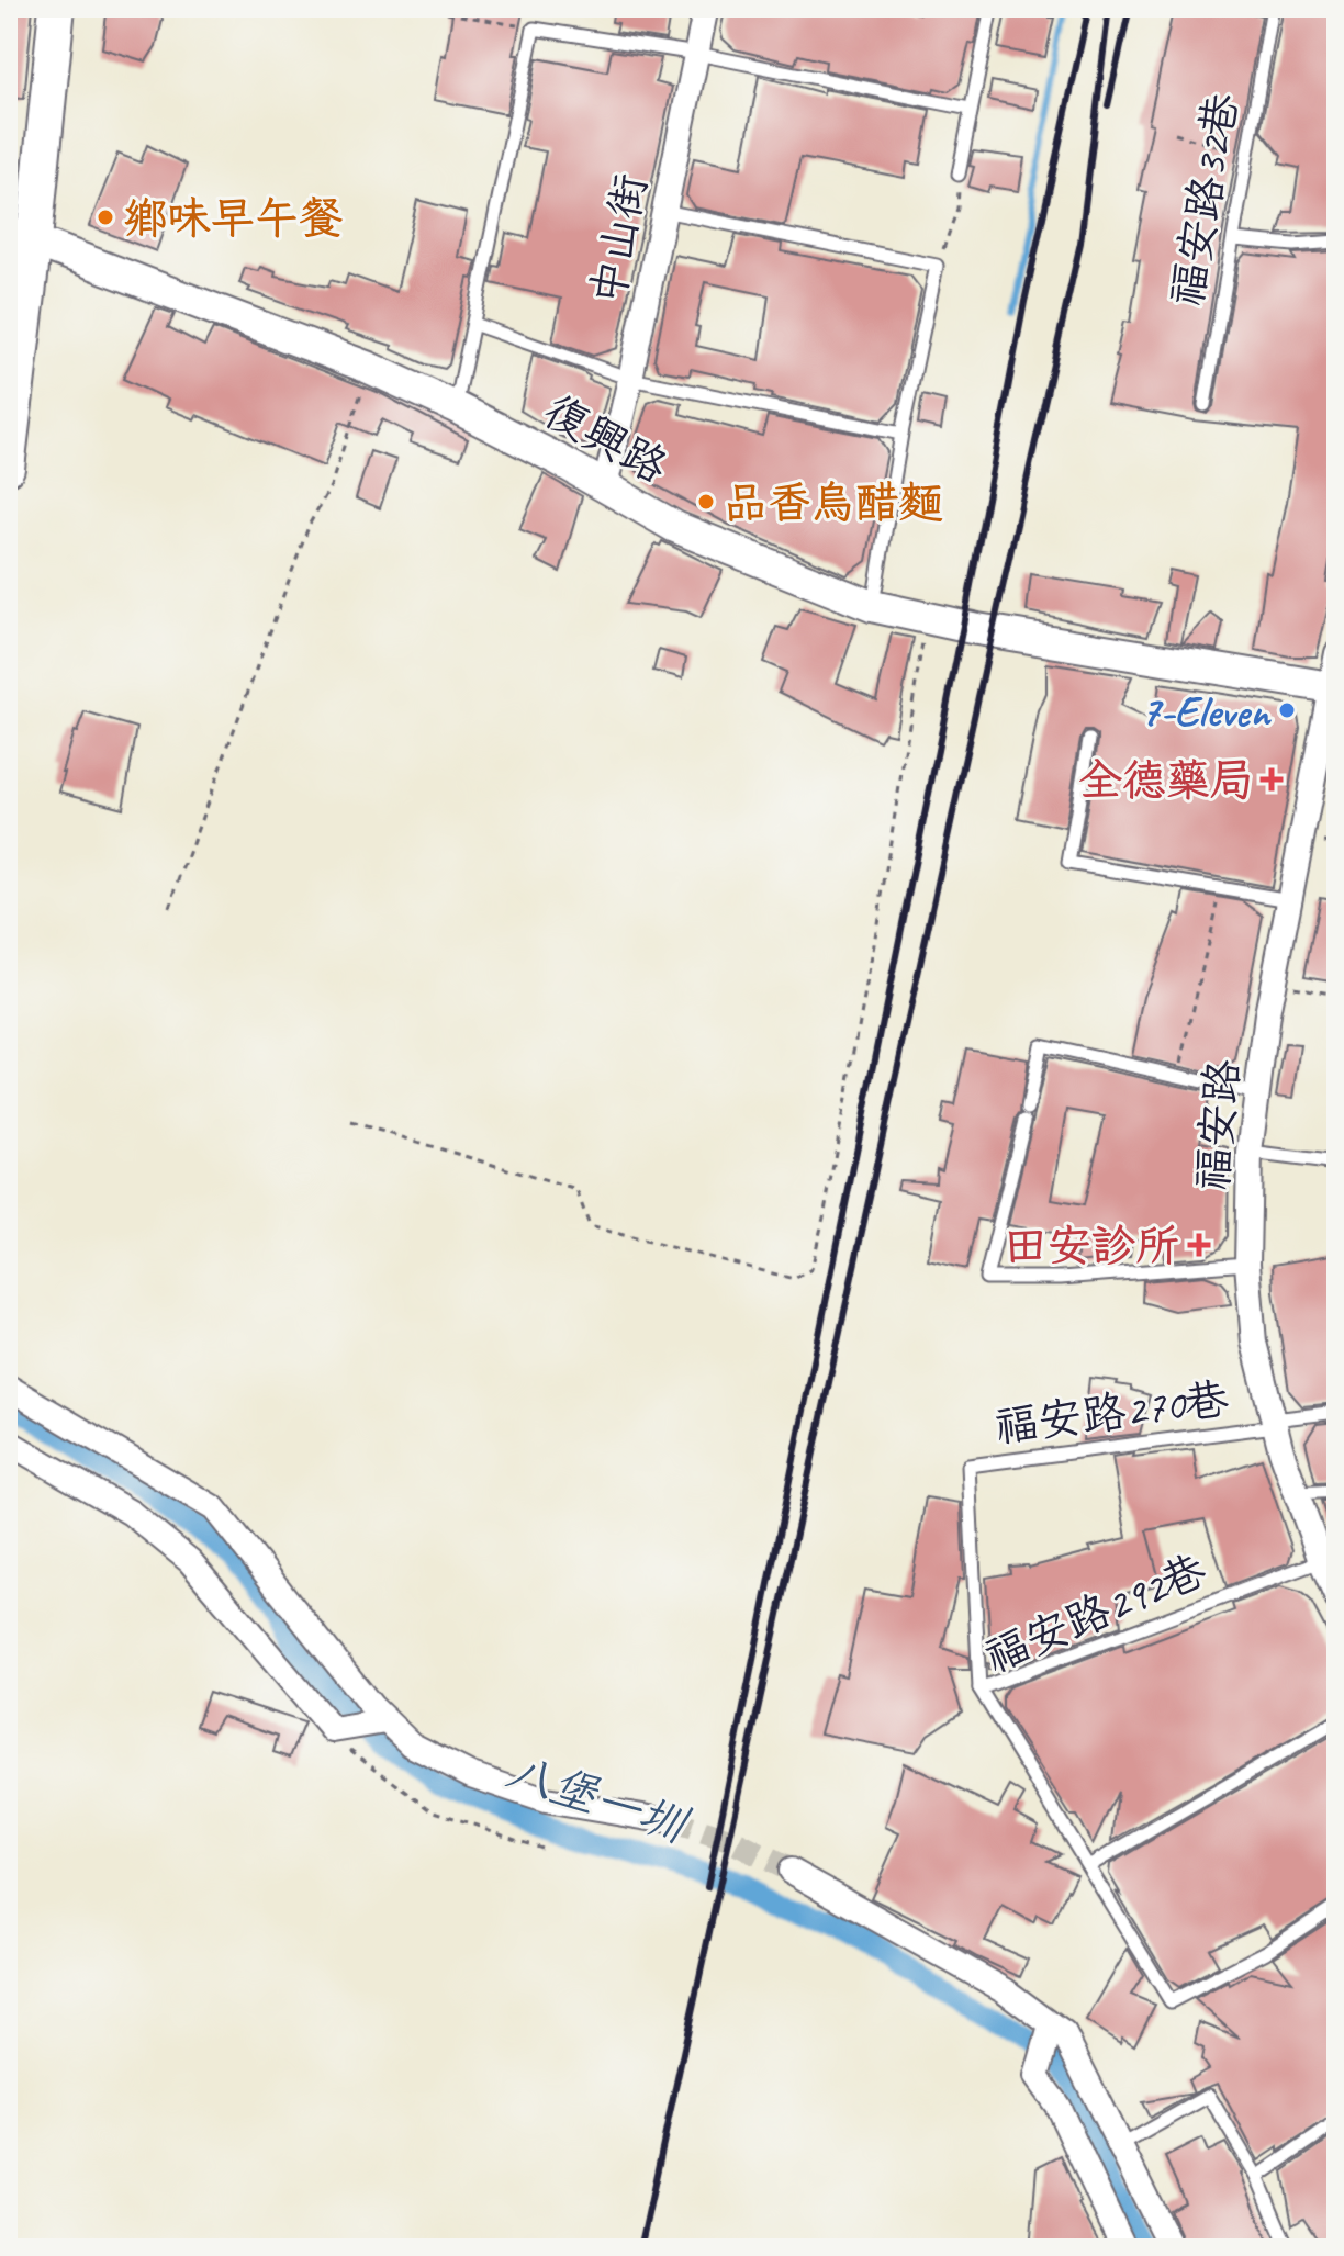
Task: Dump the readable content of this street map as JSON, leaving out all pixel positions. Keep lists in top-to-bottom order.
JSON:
{
  "streets": {
    "street": ["中山街", "復興路", "福安路"],
    "lane": ["福安路32巷", "福安路270巷", "福安路292巷"]
  },
  "crossings": [
    ["中山街", "復興路"],
    ["復興路", "福安路"],
    ["福安路", "福安路270巷"],
    ["福安路", "福安路292巷"],
    ["福安路270巷", "福安路292巷"]
  ],
  "water": ["八堡一圳"],
  "places": {
    "other": ["鄉味早午餐", "品香烏醋麵", "7-Eleven"],
    "health": ["全德藥局", "田安診所"]
  }
}
